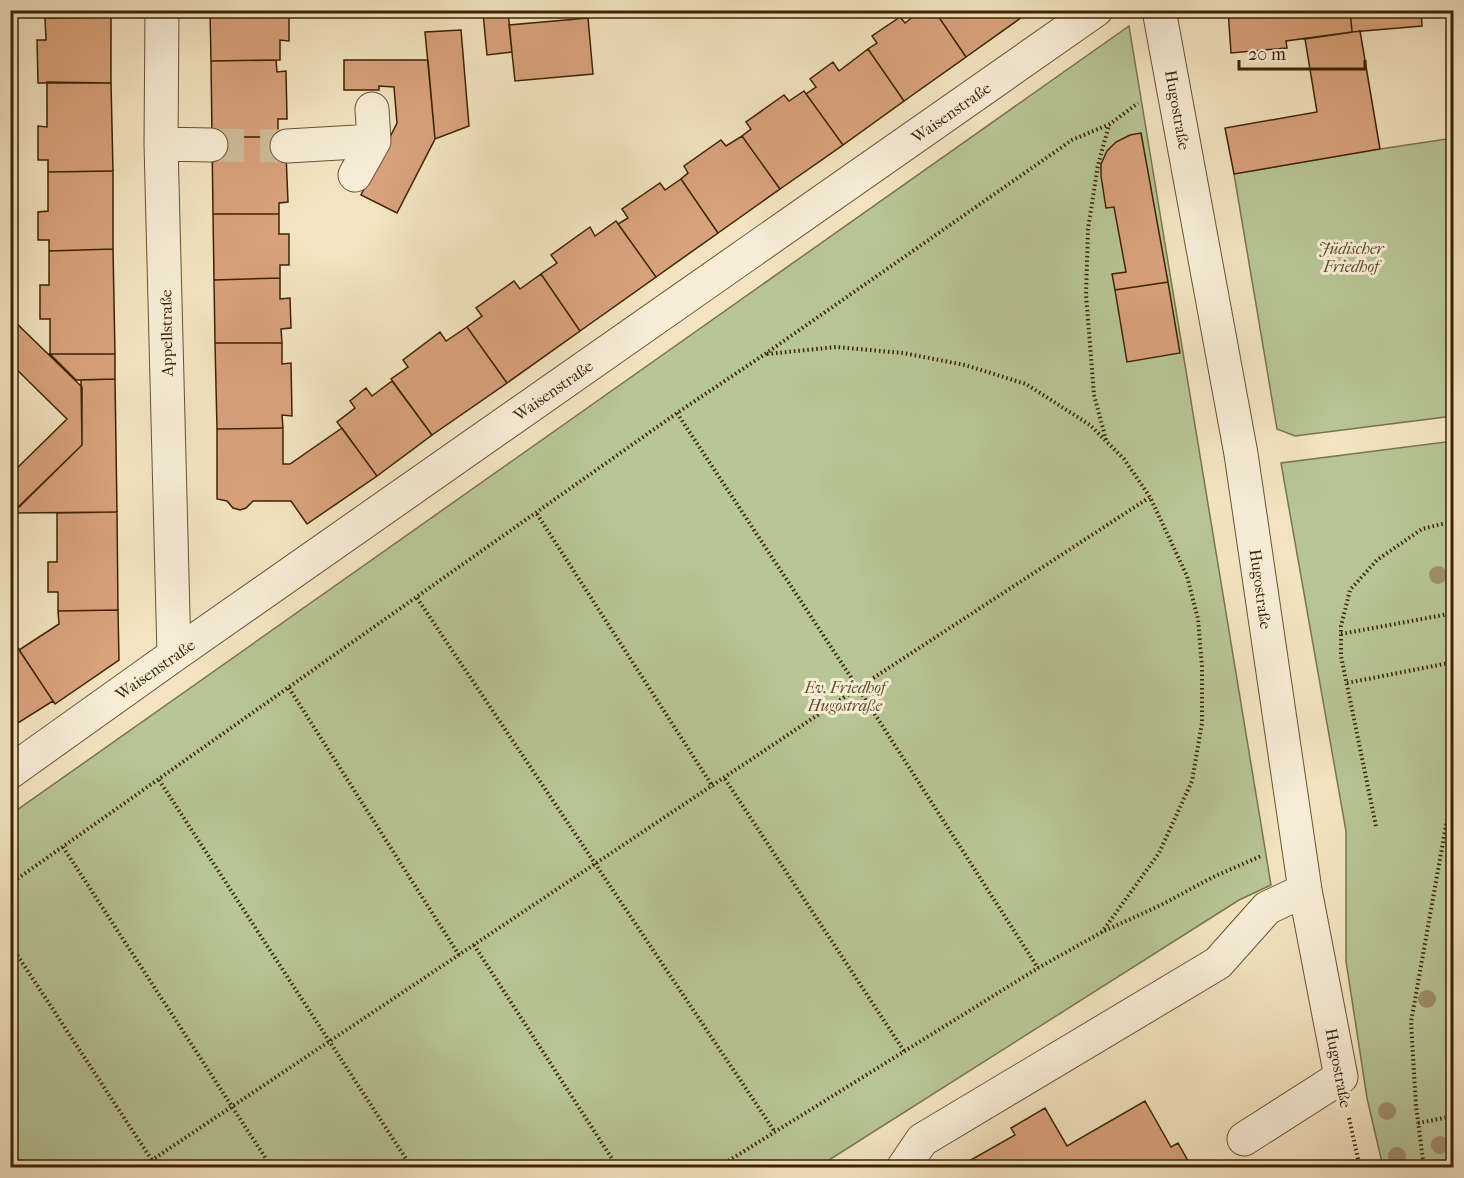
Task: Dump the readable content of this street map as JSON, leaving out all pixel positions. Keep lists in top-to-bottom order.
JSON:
{
  "streets": {
    "street": ["Hugostraße", "Waisenstraße", "Appellstraße"]
  },
  "crossings": [
    ["Waisenstraße", "Appellstraße"]
  ],
  "parks": ["Jüdischer Friedhof", "Ev. Friedhof Hugostraße"],
  "scale_bar": "20 m"
}
